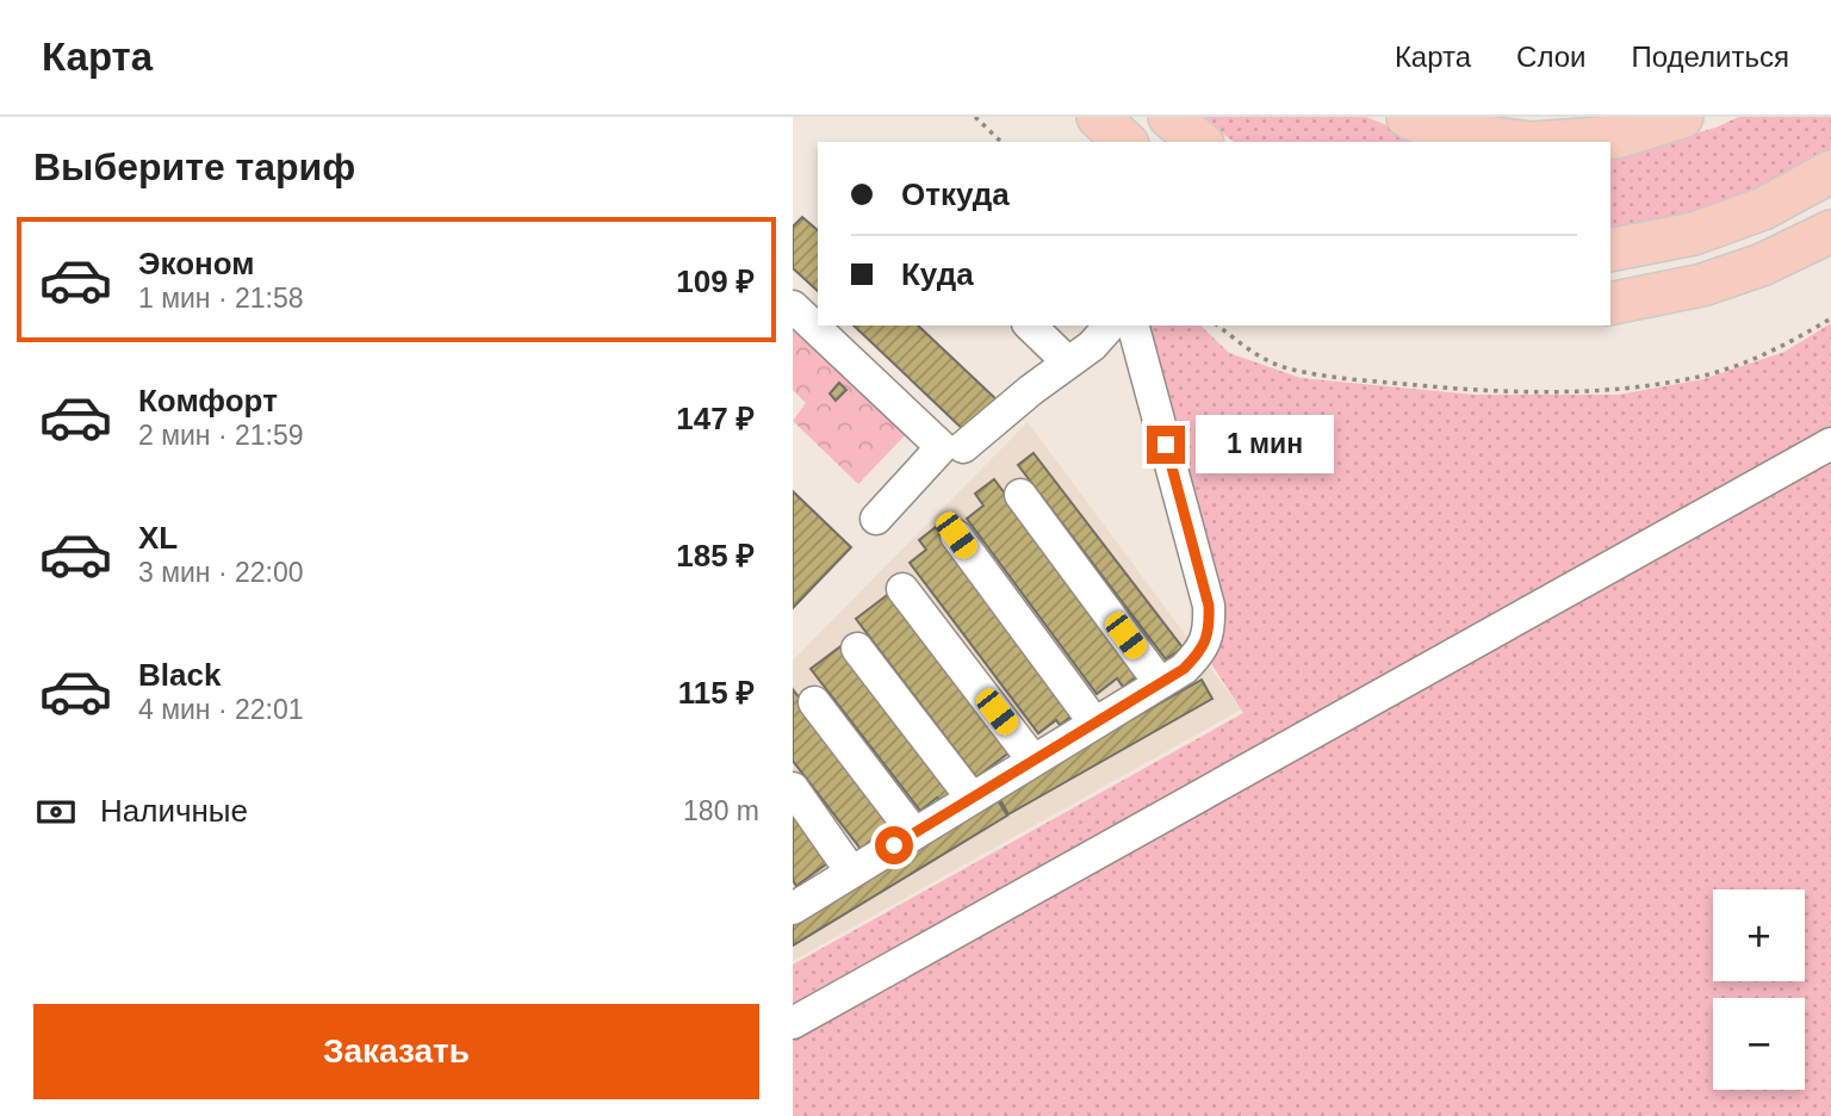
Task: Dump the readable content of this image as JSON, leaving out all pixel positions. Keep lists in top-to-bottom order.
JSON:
{
  "page": {
    "header": "Карта",
    "nav": ["Карта", "Слои", "Поделиться"],
    "heading": "Выберите тариф",
    "banner": ["Откуда", "Куда"],
    "list": [
      {
        "name": "Эконом",
        "note": "1 мин · 21:58",
        "value": "109 ₽"
      },
      {
        "name": "Комфорт",
        "note": "2 мин · 21:59",
        "value": "147 ₽"
      },
      {
        "name": "XL",
        "note": "3 мин · 22:00",
        "value": "185 ₽"
      },
      {
        "name": "Black",
        "note": "4 мин · 22:01",
        "value": "115 ₽"
      }
    ],
    "bubble": "1 мин",
    "pay": ["Наличные", "180 m"],
    "map_buttons": ["+", "−"],
    "buttons": "Заказать"
  }
}
